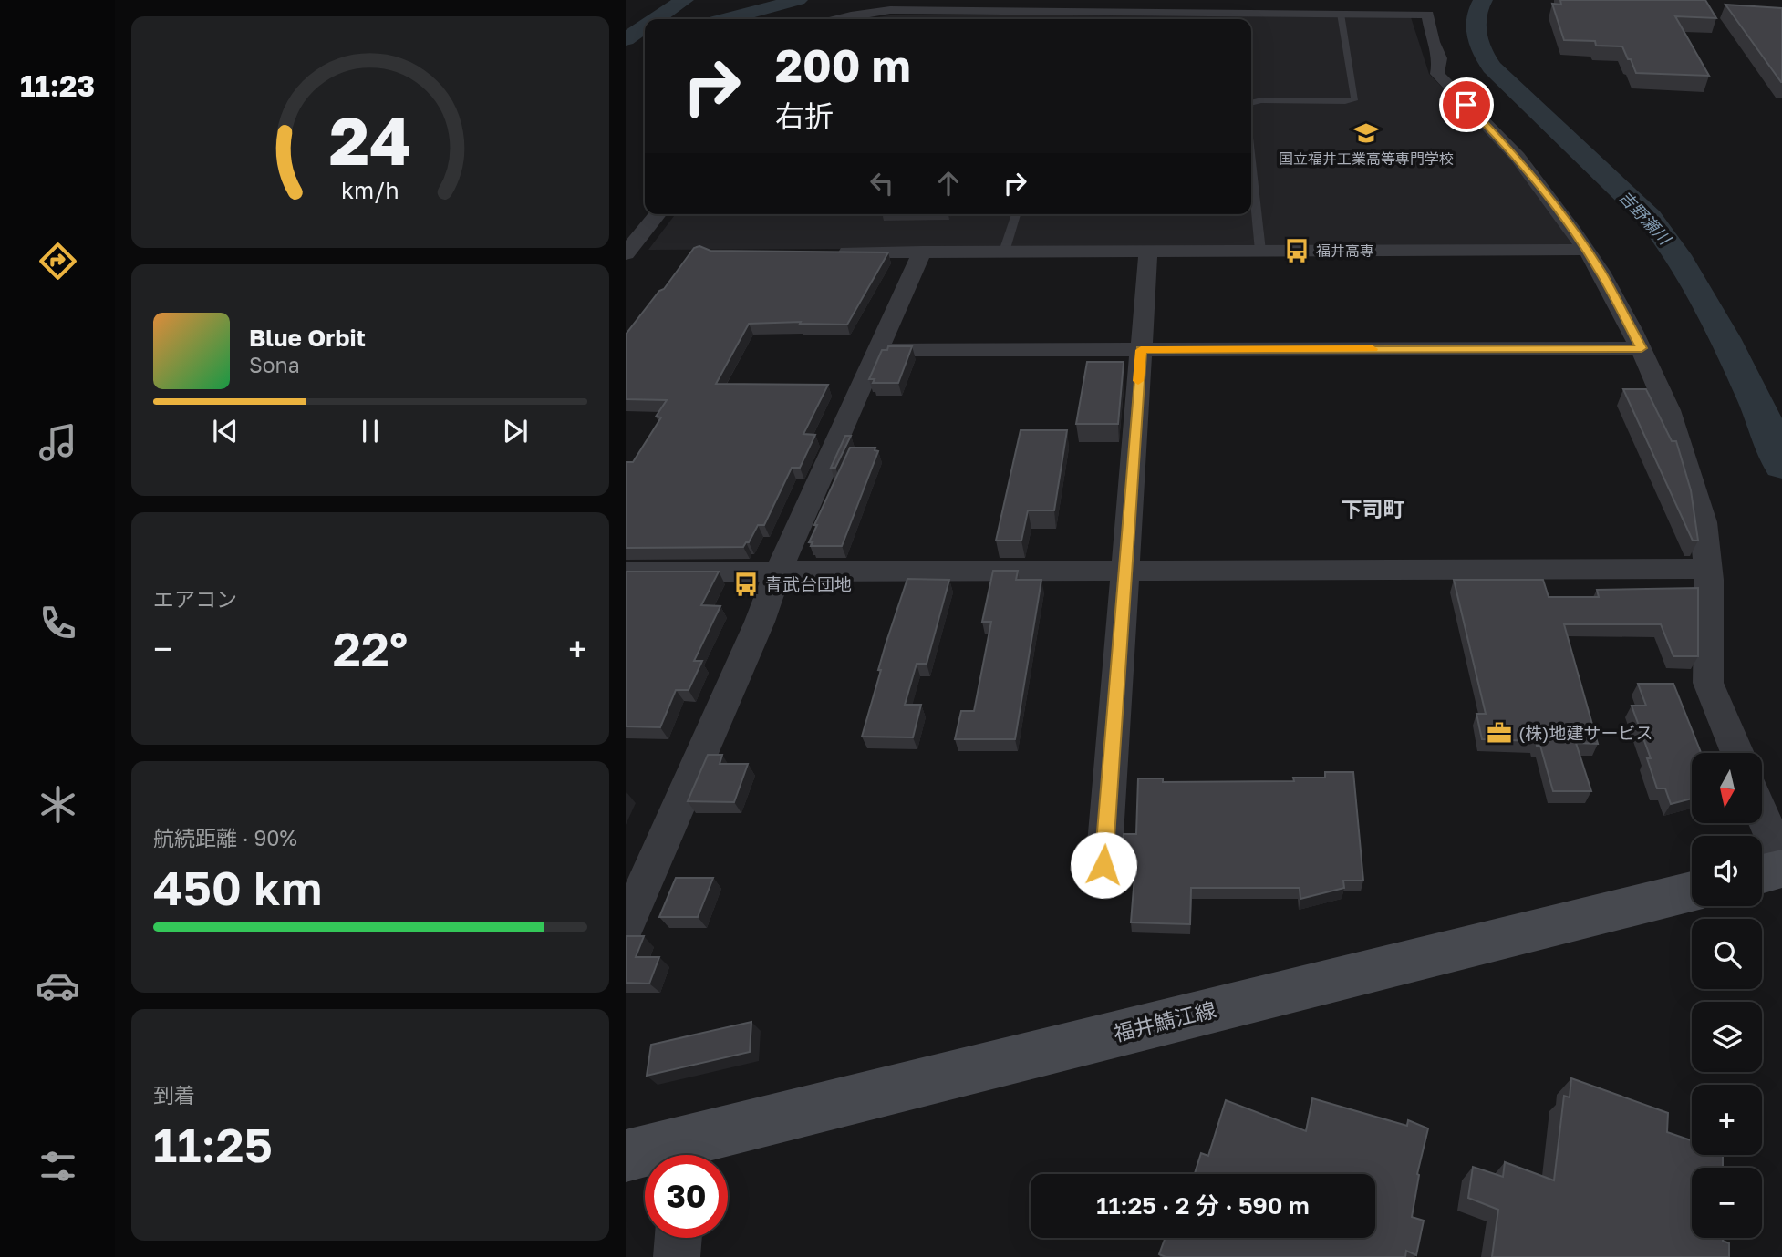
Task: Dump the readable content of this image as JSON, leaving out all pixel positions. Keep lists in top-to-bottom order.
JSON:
{
  "streets": {
    "main road": ["福井鯖江線"]
  },
  "districts": ["下司町"],
  "water": ["吉野瀬川"],
  "places": {
    "school or university": ["国立福井工業高等専門学校"],
    "bus stop": ["福井高専", "青武台団地"],
    "office": ["(株)地建サービス"]
  },
  "north": "bottom",
  "page": {
    "tabs": "11:23",
    "turn": ["200 m", "右折"],
    "song": ["Blue Orbit", "Sona"],
    "tile": [
      "エアコン",
      ["航続距離 · 90%", "450 km"],
      ["到着", "11:25"]
    ],
    "heat": ["−", "22°", "+"],
    "map_buttons": ["+", "−"],
    "limit": "30",
    "trip": "11:25 · 2 分 · 590 m",
    "gauge": ["24", "km/h"]
  }
}
